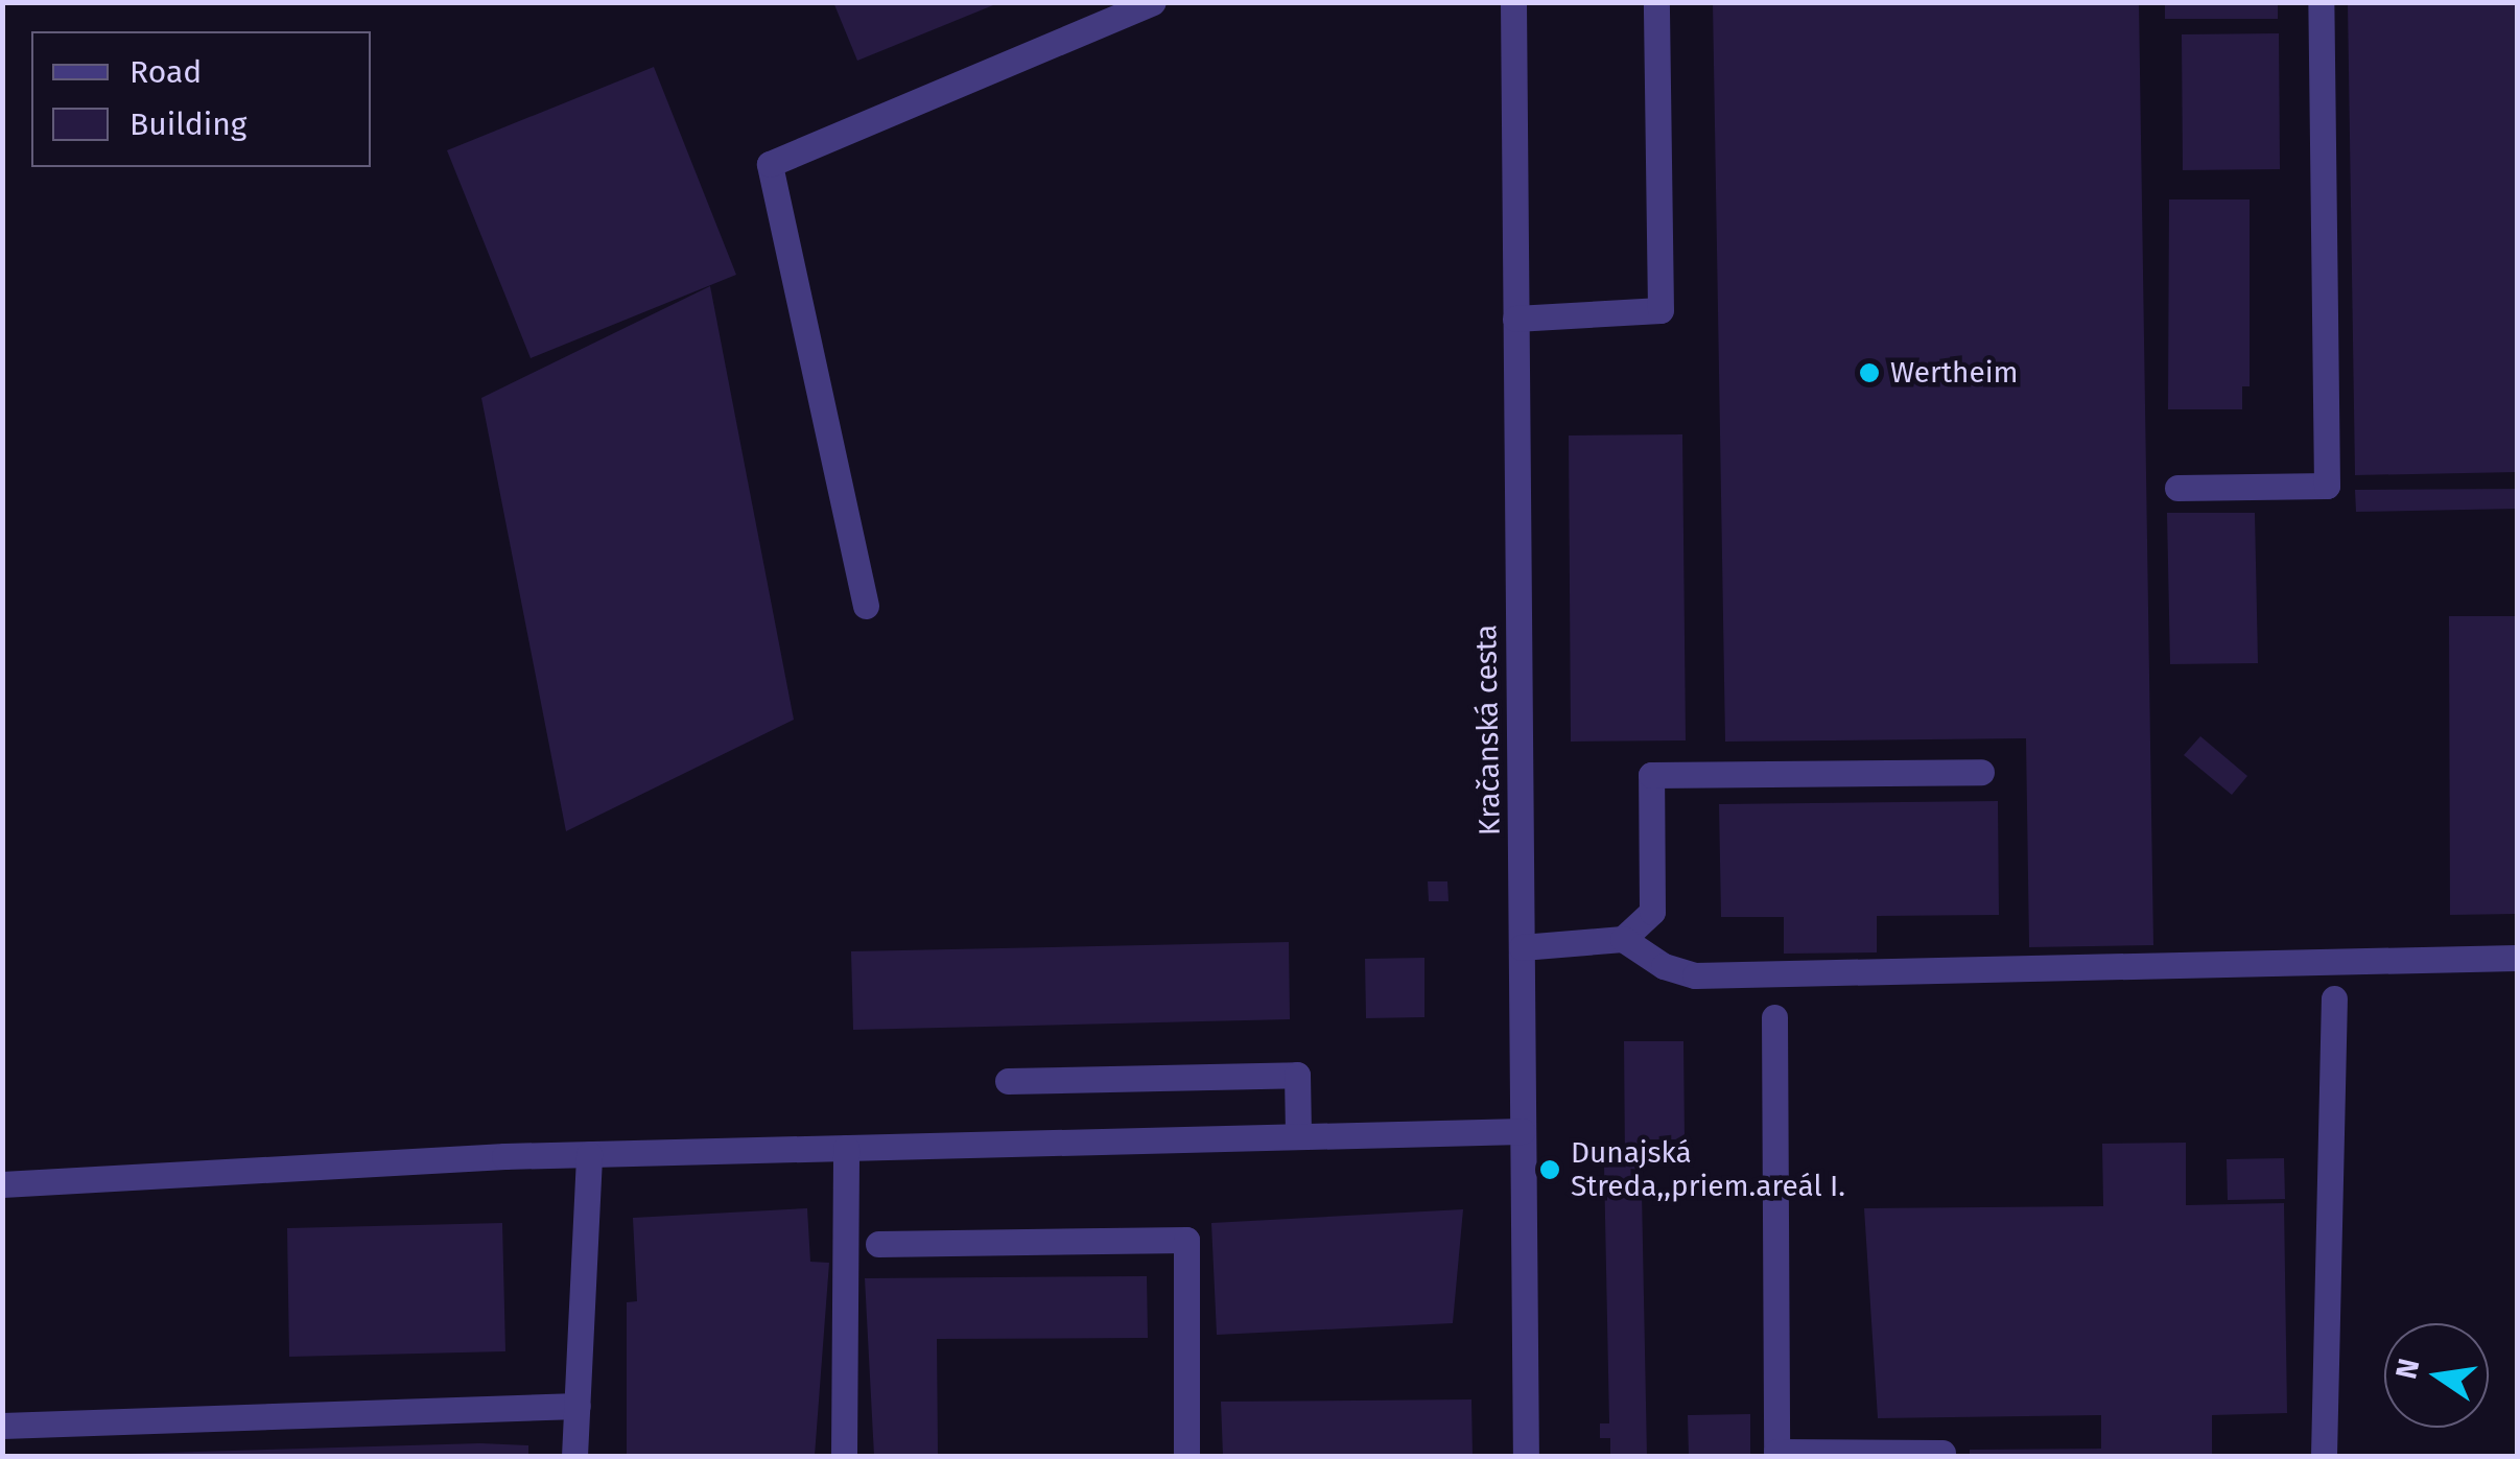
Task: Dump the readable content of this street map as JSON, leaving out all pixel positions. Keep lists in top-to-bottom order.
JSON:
{
  "streets": {
    "street": ["Kračanská cesta"]
  },
  "places": ["Wertheim", "Dunajská Streda,,priem.areál I."],
  "legend": ["Road", "Building"],
  "north": "left"
}
